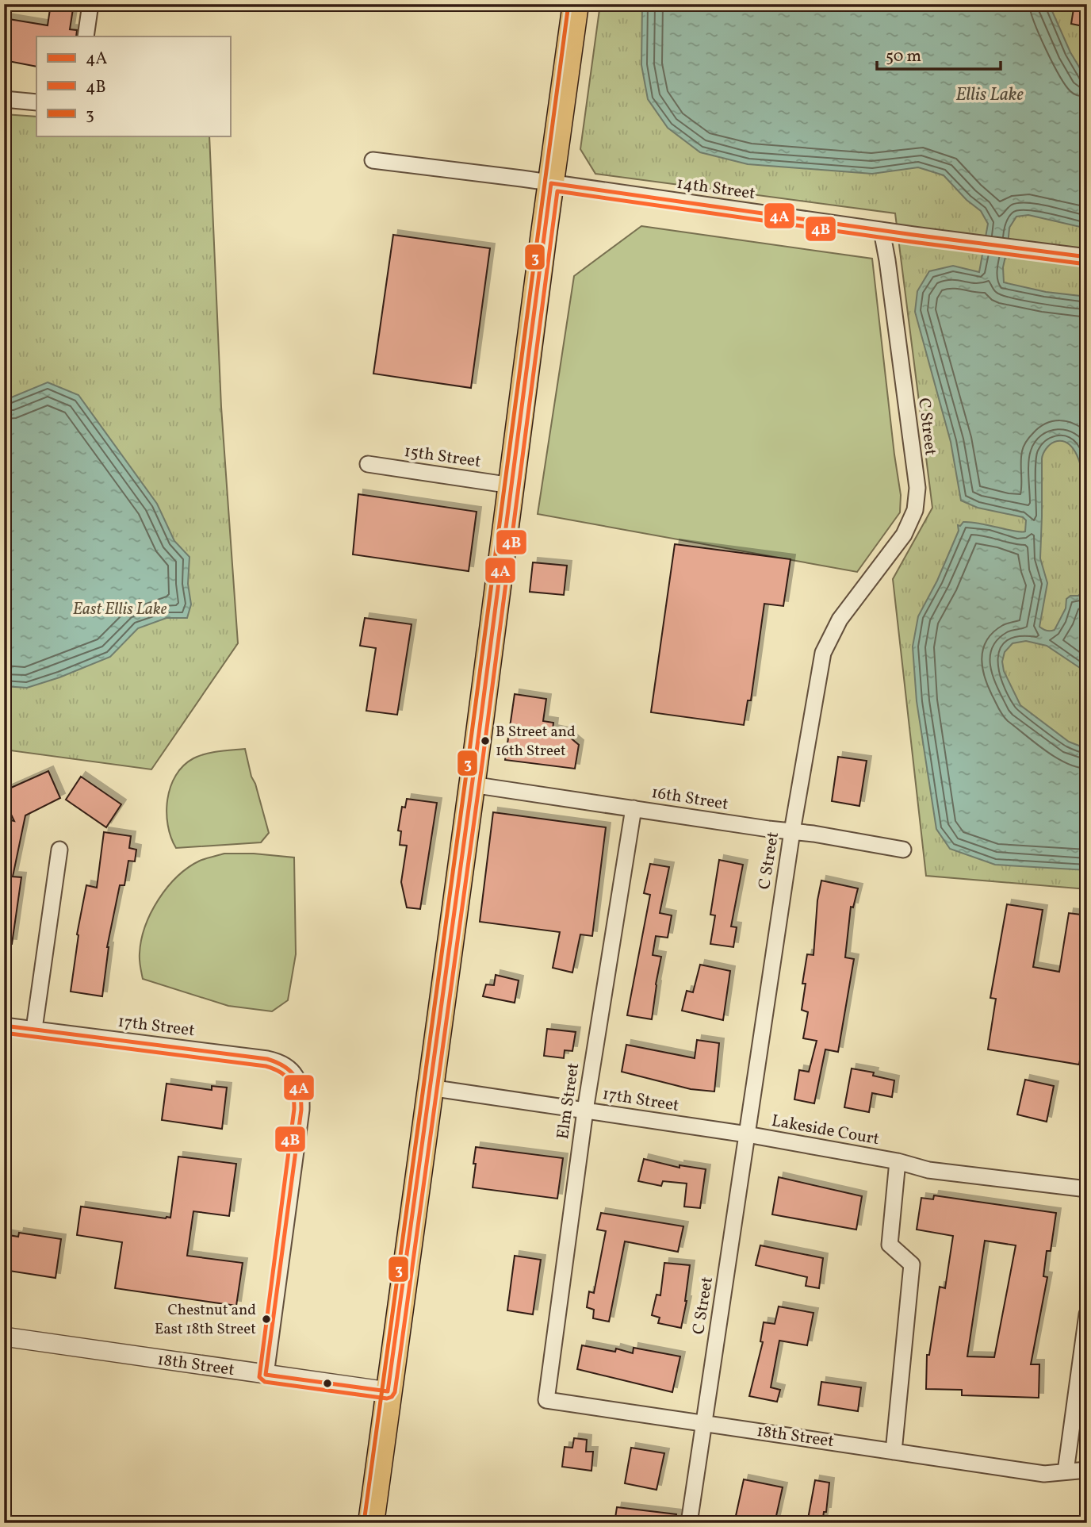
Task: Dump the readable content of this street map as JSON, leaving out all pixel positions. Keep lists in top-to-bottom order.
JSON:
{
  "streets": {
    "street": [
      "14th Street",
      "C Street",
      "15th Street",
      "16th Street",
      "17th Street",
      "Elm Street",
      "Lakeside Court",
      "18th Street"
    ]
  },
  "crossings": [
    ["14th Street", "C Street"],
    ["C Street", "16th Street"],
    ["C Street", "17th Street"],
    ["C Street", "Lakeside Court"],
    ["C Street", "18th Street"],
    ["16th Street", "Elm Street"],
    ["17th Street", "Elm Street"],
    ["17th Street", "Lakeside Court"],
    ["17th Street", "18th Street"],
    ["Elm Street", "18th Street"]
  ],
  "water": ["Ellis Lake"],
  "parks": ["East Ellis Lake"],
  "places": ["B Street and 16th Street", "Chestnut and East 18th Street"],
  "lines": ["transit line 3", "transit line 4A", "transit line 4B"],
  "legend": ["4A", "4B", "3"],
  "scale_bar": "50 m"
}
